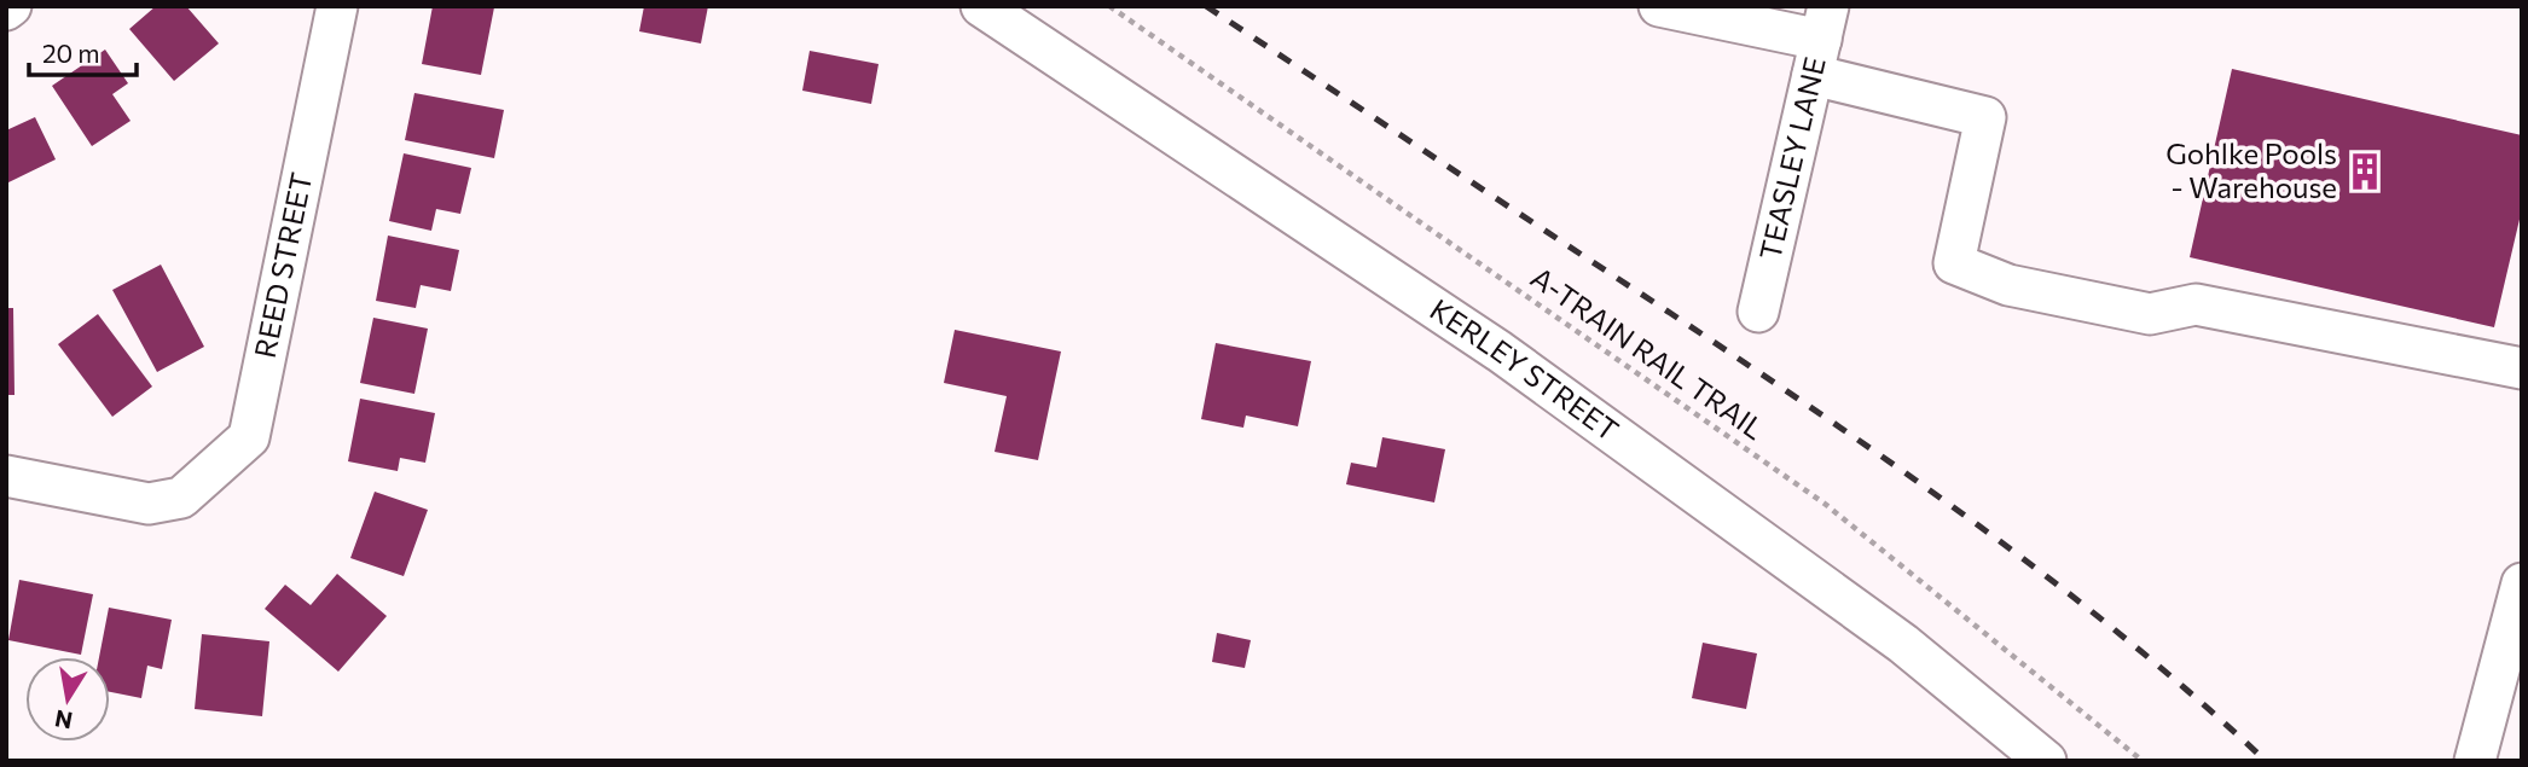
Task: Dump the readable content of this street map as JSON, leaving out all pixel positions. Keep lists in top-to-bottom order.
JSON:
{
  "streets": {
    "street": ["TEASLEY LANE", "REED STREET", "KERLEY STREET"],
    "path": ["A-TRAIN RAIL TRAIL"]
  },
  "places": {
    "building": ["Gohlke Pools - Warehouse"]
  },
  "scale_bar": "20 m",
  "north": "bottom"
}
